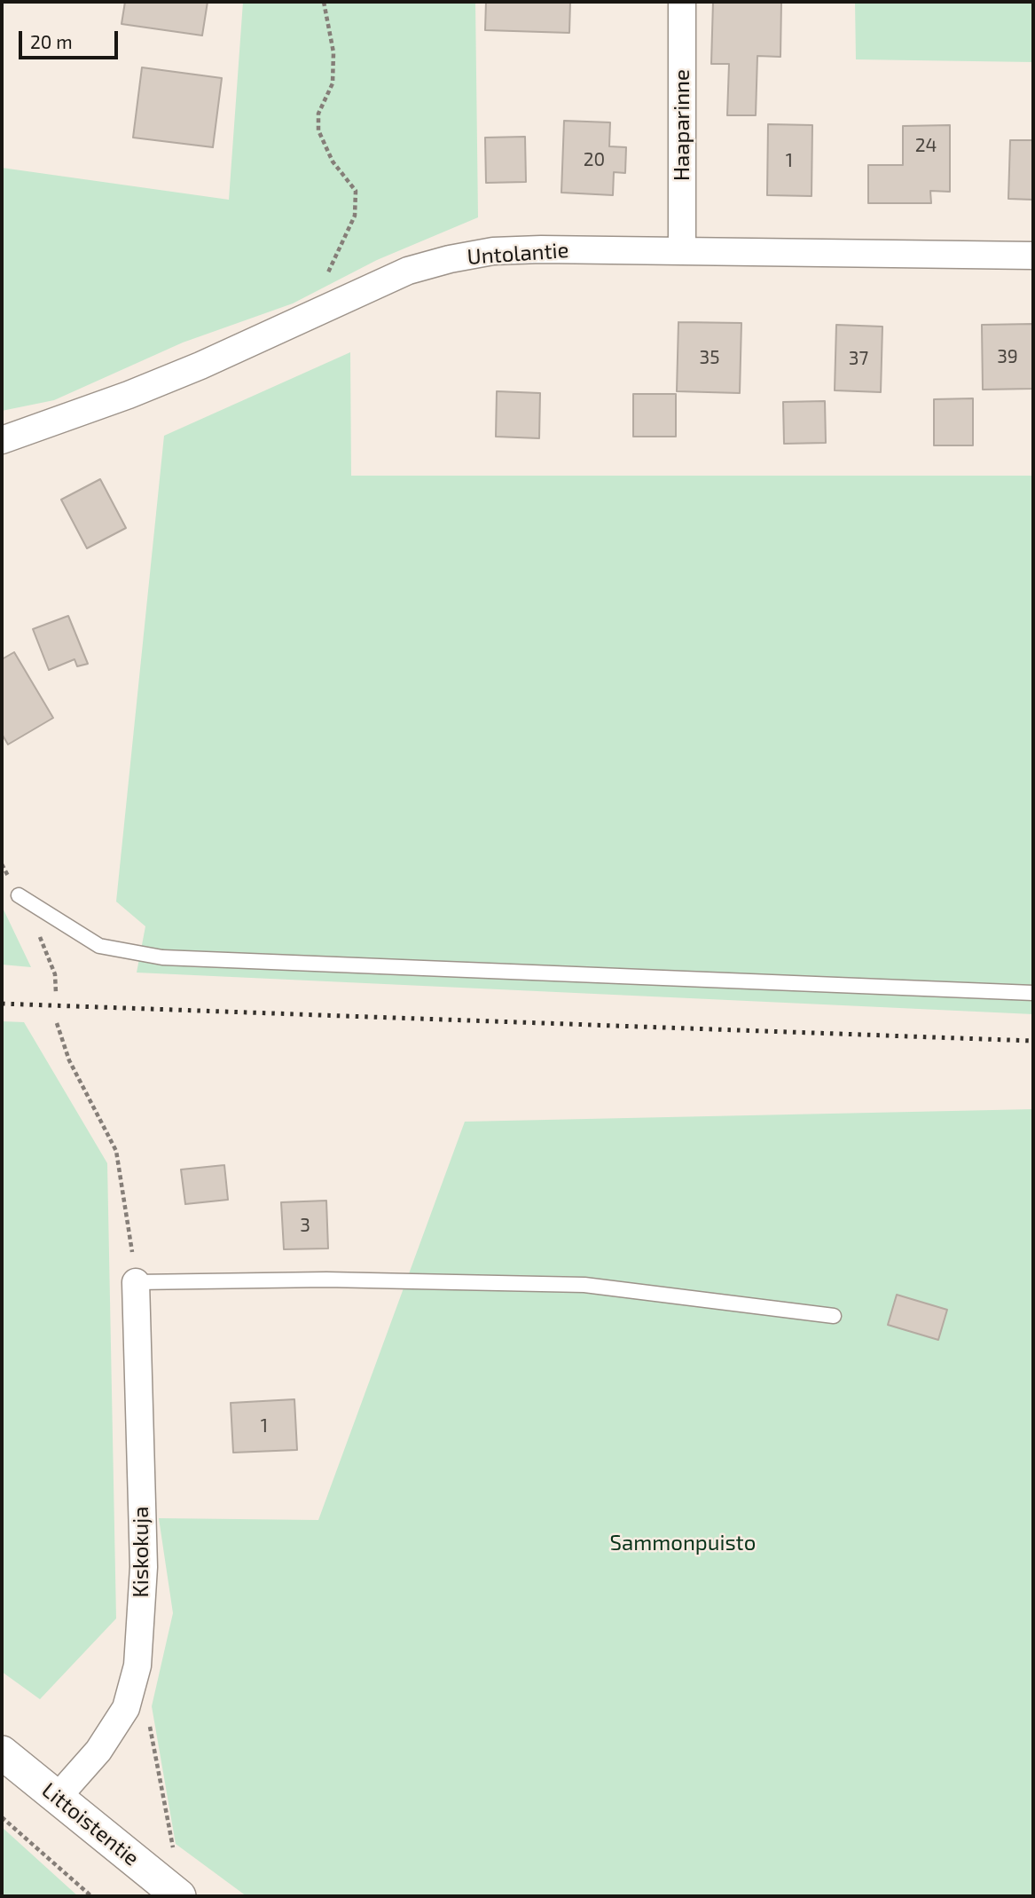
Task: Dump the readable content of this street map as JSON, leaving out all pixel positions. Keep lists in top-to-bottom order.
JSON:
{
  "streets": {
    "street": [
      "Haaparinne",
      "Untolantie",
      "Kiskokuja",
      "Littoistentie"
    ]
  },
  "crossings": [
    ["Haaparinne", "Untolantie"],
    ["Kiskokuja", "Littoistentie"]
  ],
  "parks": ["Sammonpuisto"],
  "house_numbers": [
    "24",
    "20",
    "1",
    "39",
    "35",
    "37",
    "3",
    "1"
  ],
  "scale_bar": "20 m"
}
